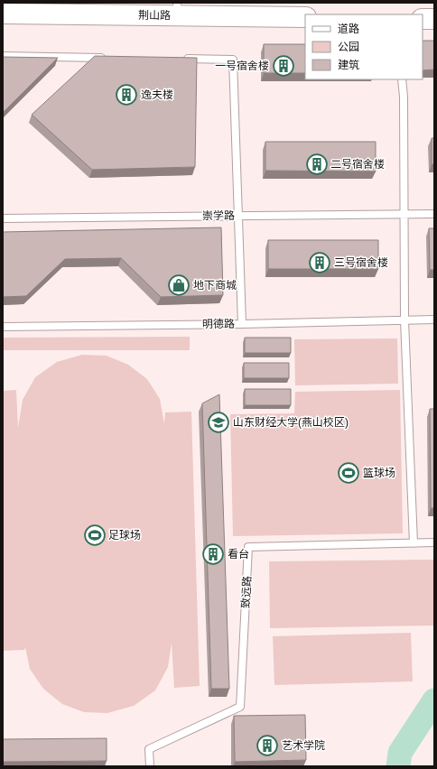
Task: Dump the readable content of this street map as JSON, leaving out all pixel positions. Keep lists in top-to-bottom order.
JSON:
{
  "streets": {
    "main road": ["荆山路"],
    "lane": ["崇学路", "明德路", "致远路"]
  },
  "places": {
    "building": [
      "一号宿舍楼",
      "逸夫楼",
      "二号宿舍楼",
      "三号宿舍楼",
      "看台",
      "艺术学院"
    ],
    "shop": ["地下商城"],
    "school or university": ["山东财经大学(燕山校区)"],
    "sports": ["篮球场", "足球场"]
  },
  "legend": ["道路", "公园", "建筑"]
}
